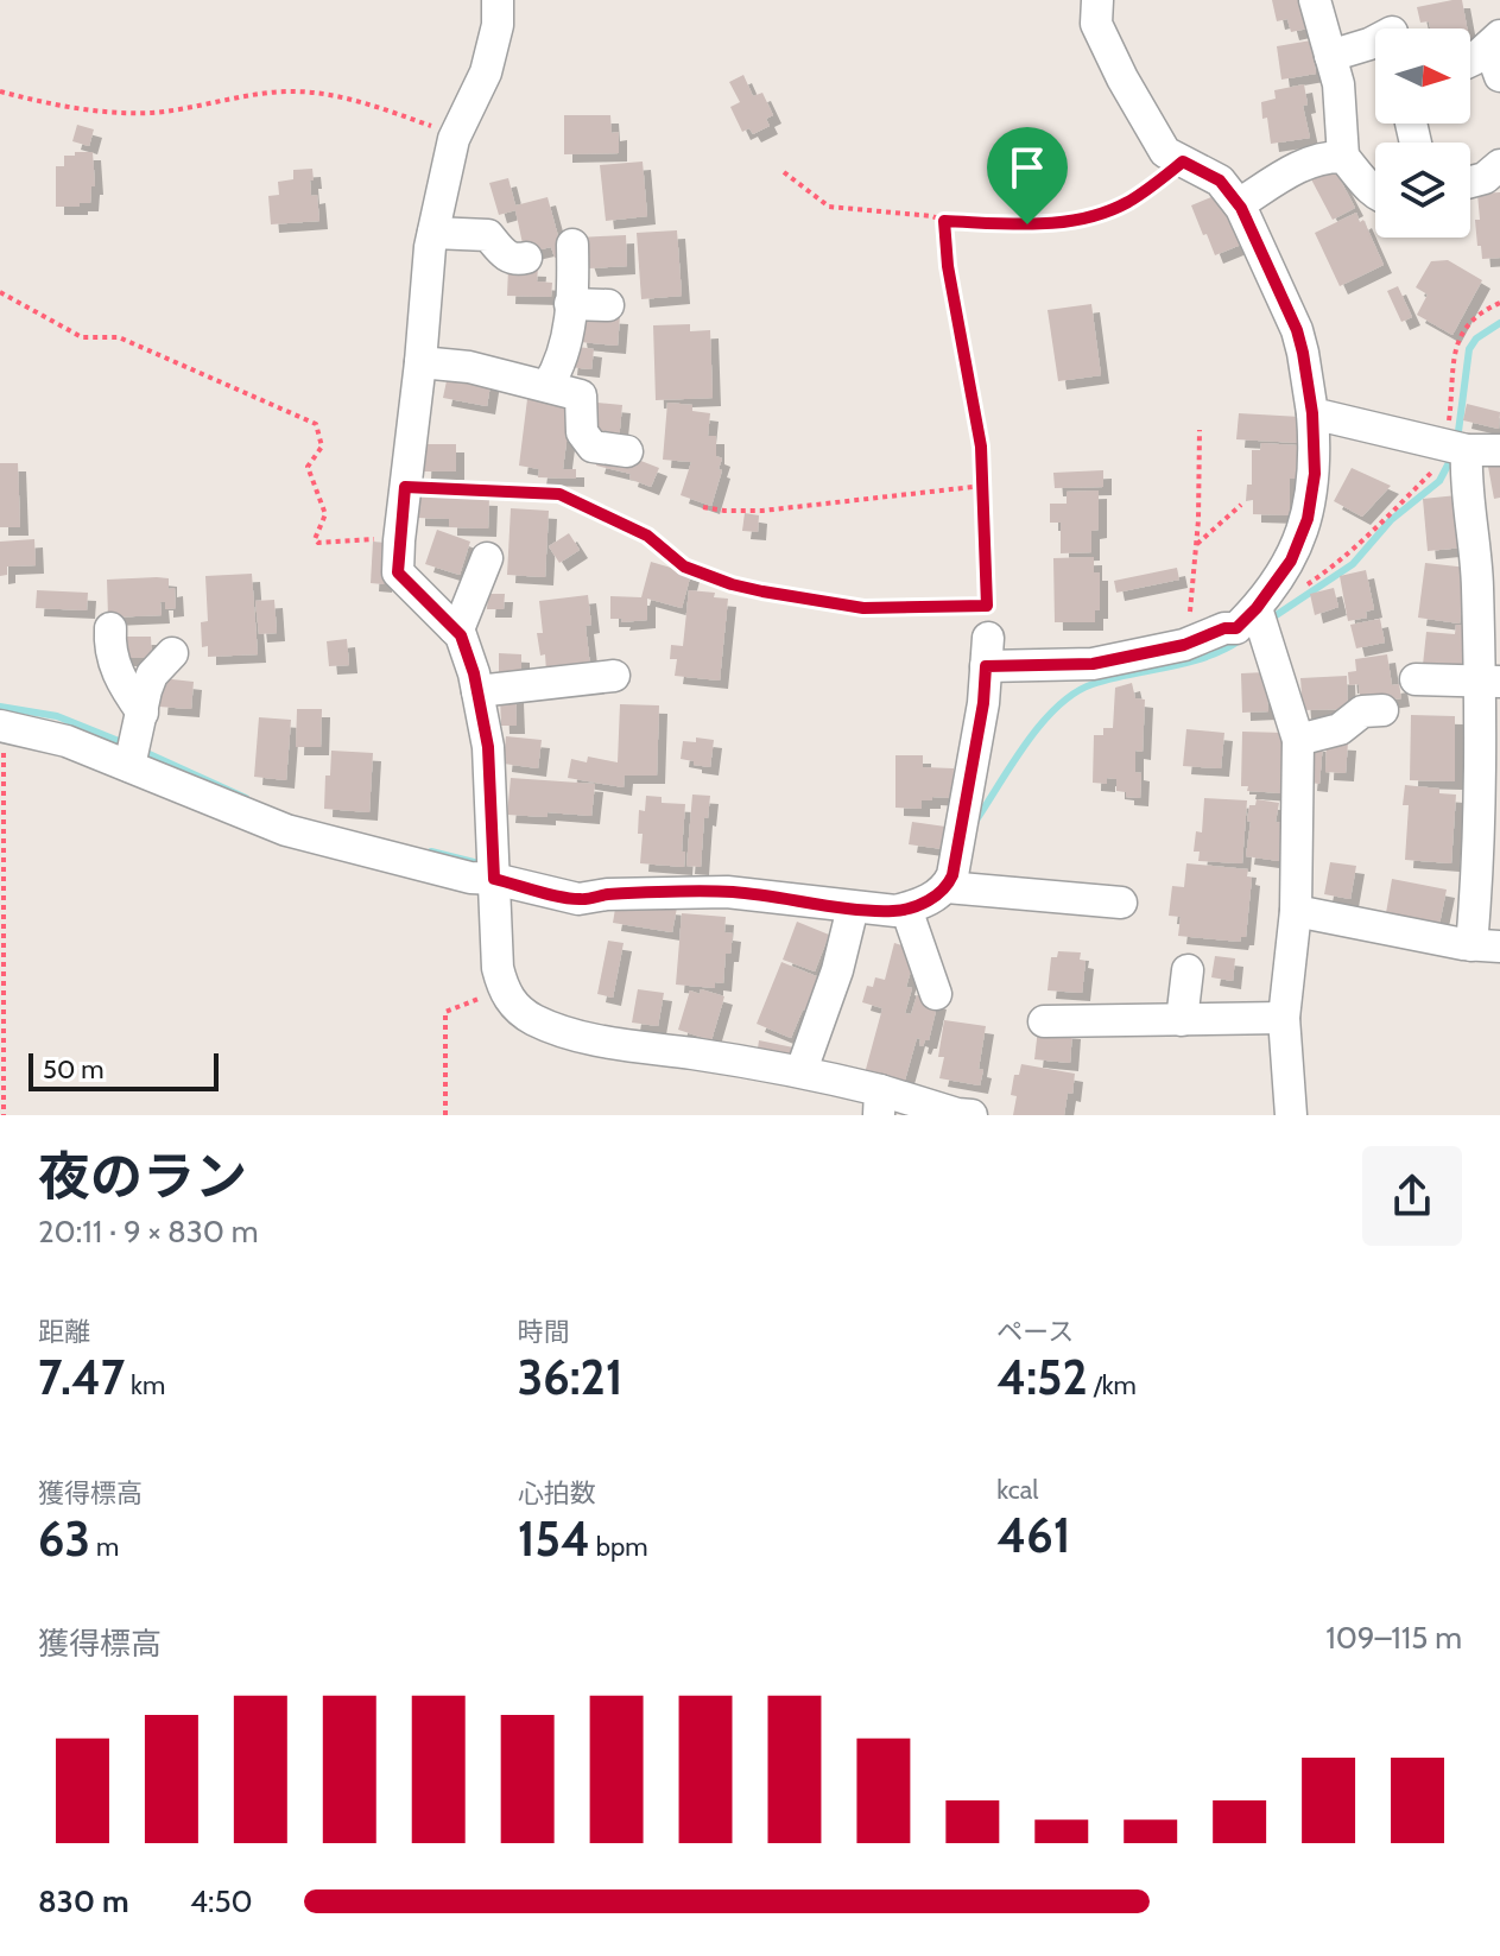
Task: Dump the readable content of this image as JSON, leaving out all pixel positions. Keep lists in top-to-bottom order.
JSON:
{
  "scale_bar": "50 m",
  "north": "right",
  "page": {
    "scale": "50 m",
    "heading": ["夜のラン", "20:11 · 9 × 830 m"],
    "stats": [
      ["距離", "7.47 km"],
      ["時間", "36:21"],
      ["ペース", "4:52 /km"],
      ["獲得標高", "63 m"],
      ["心拍数", "154 bpm"],
      ["kcal", "461"]
    ],
    "chart": ["獲得標高", "109–115 m"],
    "list": [
      {
        "name": "830 m",
        "note": "4:50"
      }
    ]
  }
}
